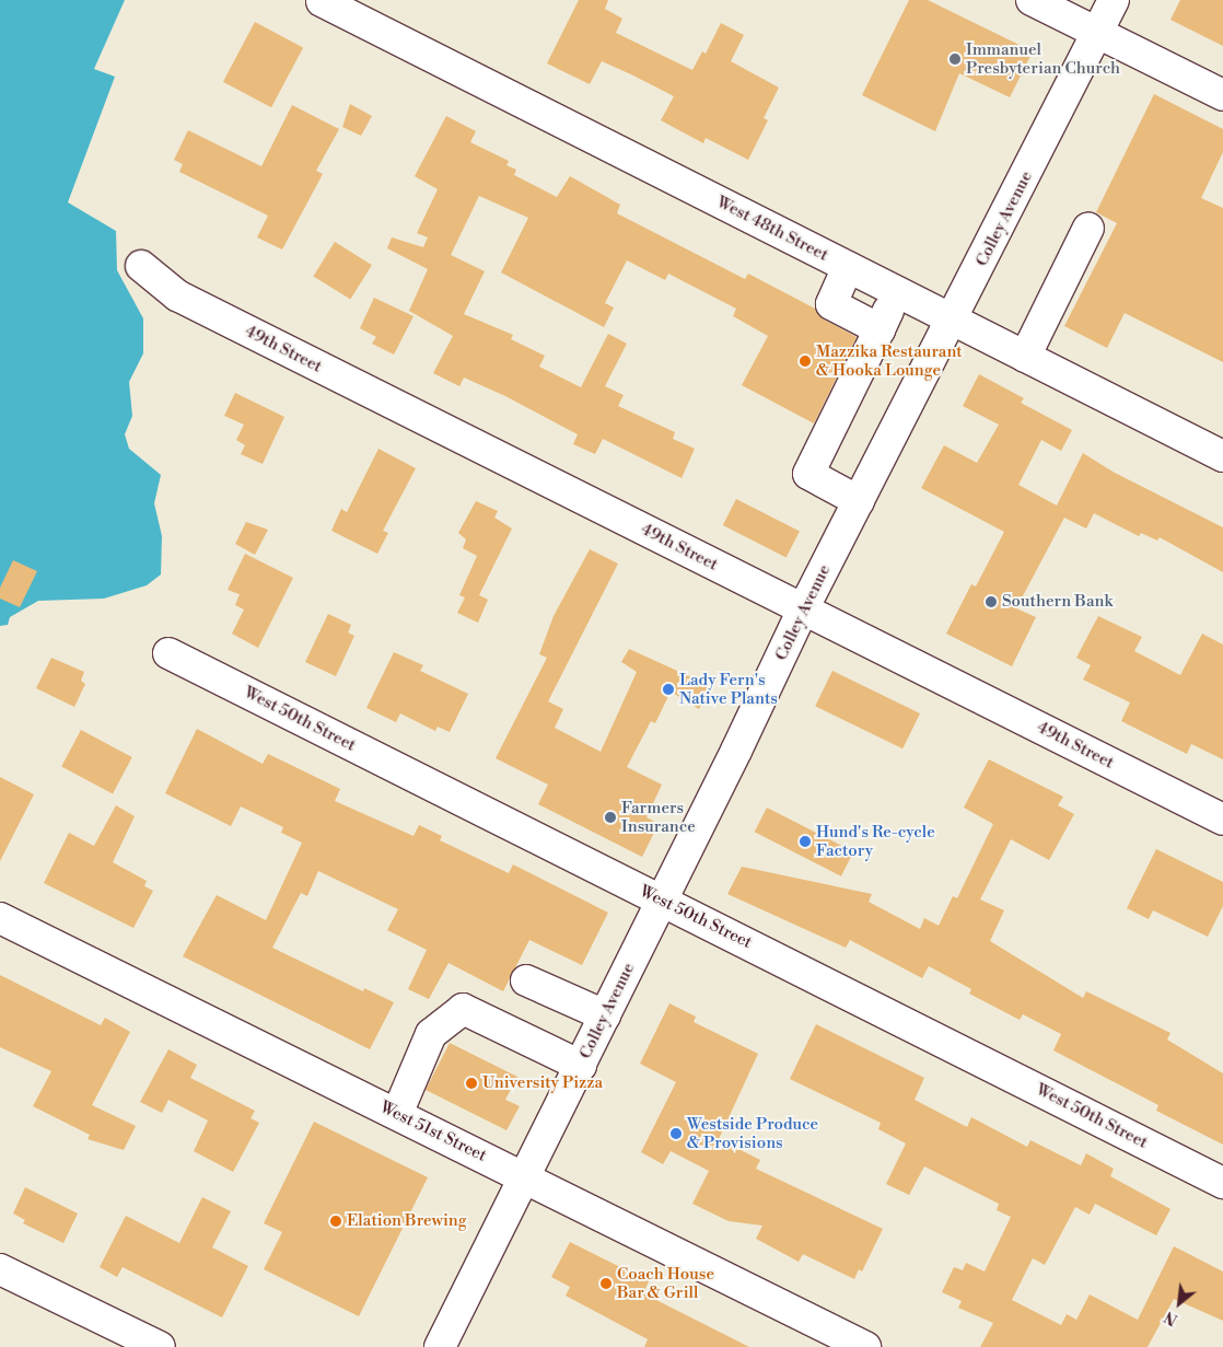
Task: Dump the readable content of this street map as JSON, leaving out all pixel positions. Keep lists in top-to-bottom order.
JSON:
{
  "streets": {
    "street": [
      "Colley Avenue",
      "West 48th Street",
      "49th Street",
      "West 50th Street",
      "West 51st Street"
    ]
  },
  "crossings": [
    ["Colley Avenue", "West 48th Street"],
    ["Colley Avenue", "49th Street"],
    ["Colley Avenue", "West 50th Street"],
    ["Colley Avenue", "West 51st Street"]
  ],
  "places": [
    "Immanuel Presbyterian Church",
    "Mazzika Restaurant & Hooka Lounge",
    "Southern Bank",
    "Lady Fern's Native Plants",
    "Farmers Insurance",
    "Hund's Re-cycle Factory",
    "University Pizza",
    "Westside Produce & Provisions",
    "Elation Brewing",
    "Coach House Bar & Grill"
  ],
  "north": "bottom left"
}
